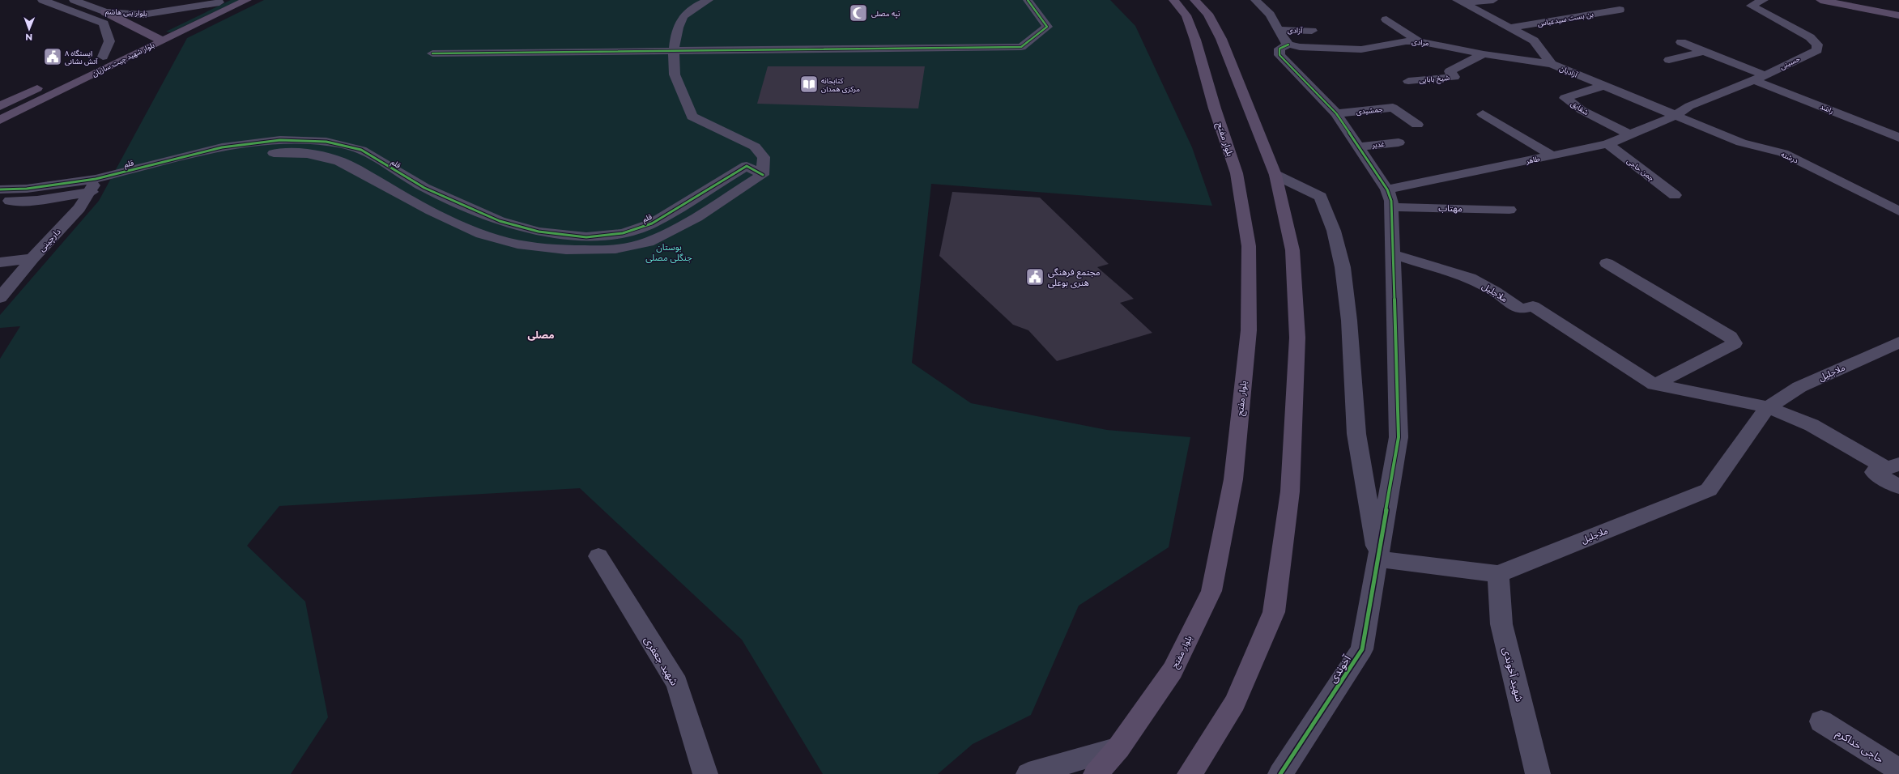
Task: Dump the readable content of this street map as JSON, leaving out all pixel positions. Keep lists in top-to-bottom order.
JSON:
{
  "streets": {
    "main road": ["بلوار شهید چیت سازیان", "بلوار مفتح"],
    "street": [
      "بلوار بنی هاشم",
      "بن بست سیدعباس",
      "آزادی",
      "مرادی",
      "حسینی",
      "آزادیان",
      "شیخ بابایی",
      "شقایق",
      "راشد",
      "جمشیدی",
      "غدیر",
      "درشته",
      "طاهر",
      "قلم",
      "چمن حاجی",
      "مهتاب",
      "دارچینی",
      "ملاجلیل",
      "شهید جعفری",
      "آخوندی",
      "شهید آخوندی",
      "حاجی خداکرم"
    ]
  },
  "crossings": [
    ["بلوار بنی هاشم", "بلوار شهید چیت سازیان"],
    ["بن بست سیدعباس", "آزادیان"],
    ["مرادی", "آزادیان"],
    ["مرادی", "شیخ بابایی"],
    ["مرادی", "آخوندی"],
    ["حسینی", "آزادیان"],
    ["حسینی", "راشد"],
    ["حسینی", "درشته"],
    ["حسینی", "طاهر"],
    ["آزادیان", "شقایق"],
    ["آزادیان", "درشته"],
    ["آزادیان", "طاهر"],
    ["شقایق", "طاهر"],
    ["جمشیدی", "آخوندی"],
    ["غدیر", "آخوندی"],
    ["درشته", "طاهر"],
    ["طاهر", "چمن حاجی"],
    ["طاهر", "آخوندی"],
    ["قلم", "دارچینی"],
    ["مهتاب", "آخوندی"],
    ["ملاجلیل", "آخوندی"],
    ["ملاجلیل", "شهید آخوندی"]
  ],
  "districts": ["مصلی"],
  "parks": ["بوستان جنگلی مصلی"],
  "places": {
    "mosque": ["تپه مصلی"],
    "public building": ["ایستگاه ۸ آتش نشانی", "مجتمع فرهنگی هنری بوعلی"],
    "library": ["کتابخانه مرکزی همدان"]
  },
  "north": "bottom"
}
